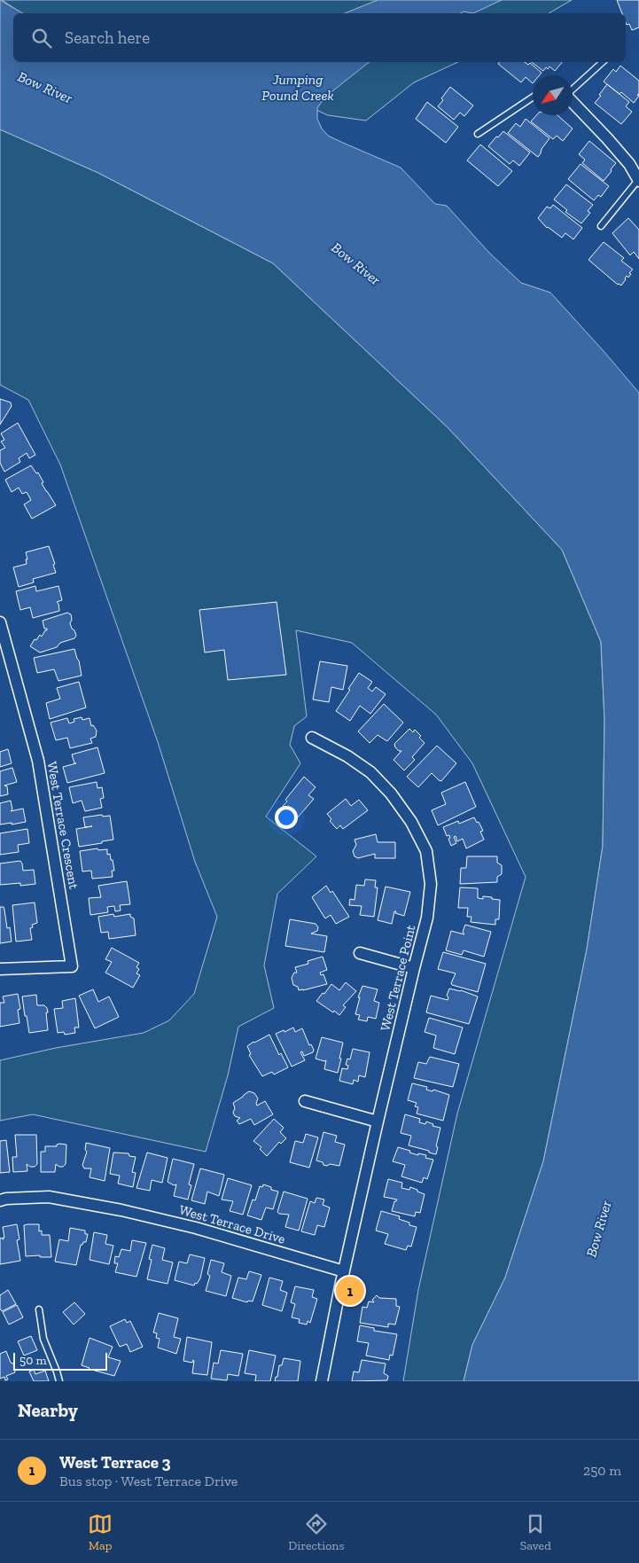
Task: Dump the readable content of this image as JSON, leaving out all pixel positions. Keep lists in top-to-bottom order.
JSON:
{
  "streets": {
    "street": ["West Terrace Crescent", "West Terrace Point", "West Terrace Drive"]
  },
  "crossings": [
    ["West Terrace Point", "West Terrace Drive"]
  ],
  "water": ["Jumping Pound Creek", "Bow River"],
  "scale_bar": "50 m",
  "north": "bottom left",
  "page": {
    "search": "Search here",
    "pins": "1",
    "scale": "50 m",
    "heading": "Nearby",
    "list": [
      {
        "mark": "1",
        "name": "West Terrace 3",
        "note": "Bus stop · West Terrace Drive",
        "value": "250 m"
      }
    ],
    "nav": ["Map", "Directions", "Saved"]
  }
}
